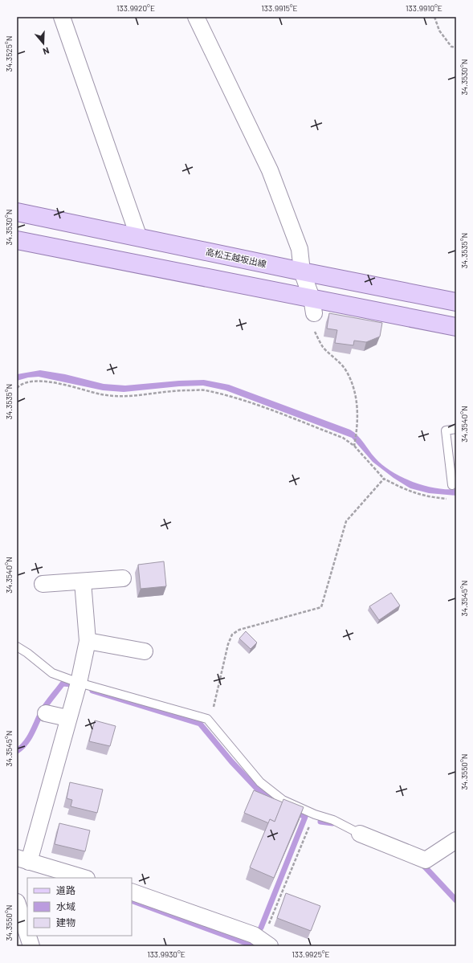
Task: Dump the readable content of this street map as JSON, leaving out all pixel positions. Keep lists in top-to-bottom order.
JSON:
{
  "streets": {
    "main road": ["高松王越坂出線"]
  },
  "legend": ["道路", "水域", "建物"],
  "north": "bottom",
  "coordinates": [
    "133.9920°E",
    "133.9915°E",
    "133.9910°E",
    "34.3525°N",
    "34.3530°N",
    "34.3535°N",
    "34.3540°N",
    "34.3545°N",
    "34.3550°N",
    "133.9930°E",
    "133.9925°E"
  ]
}
